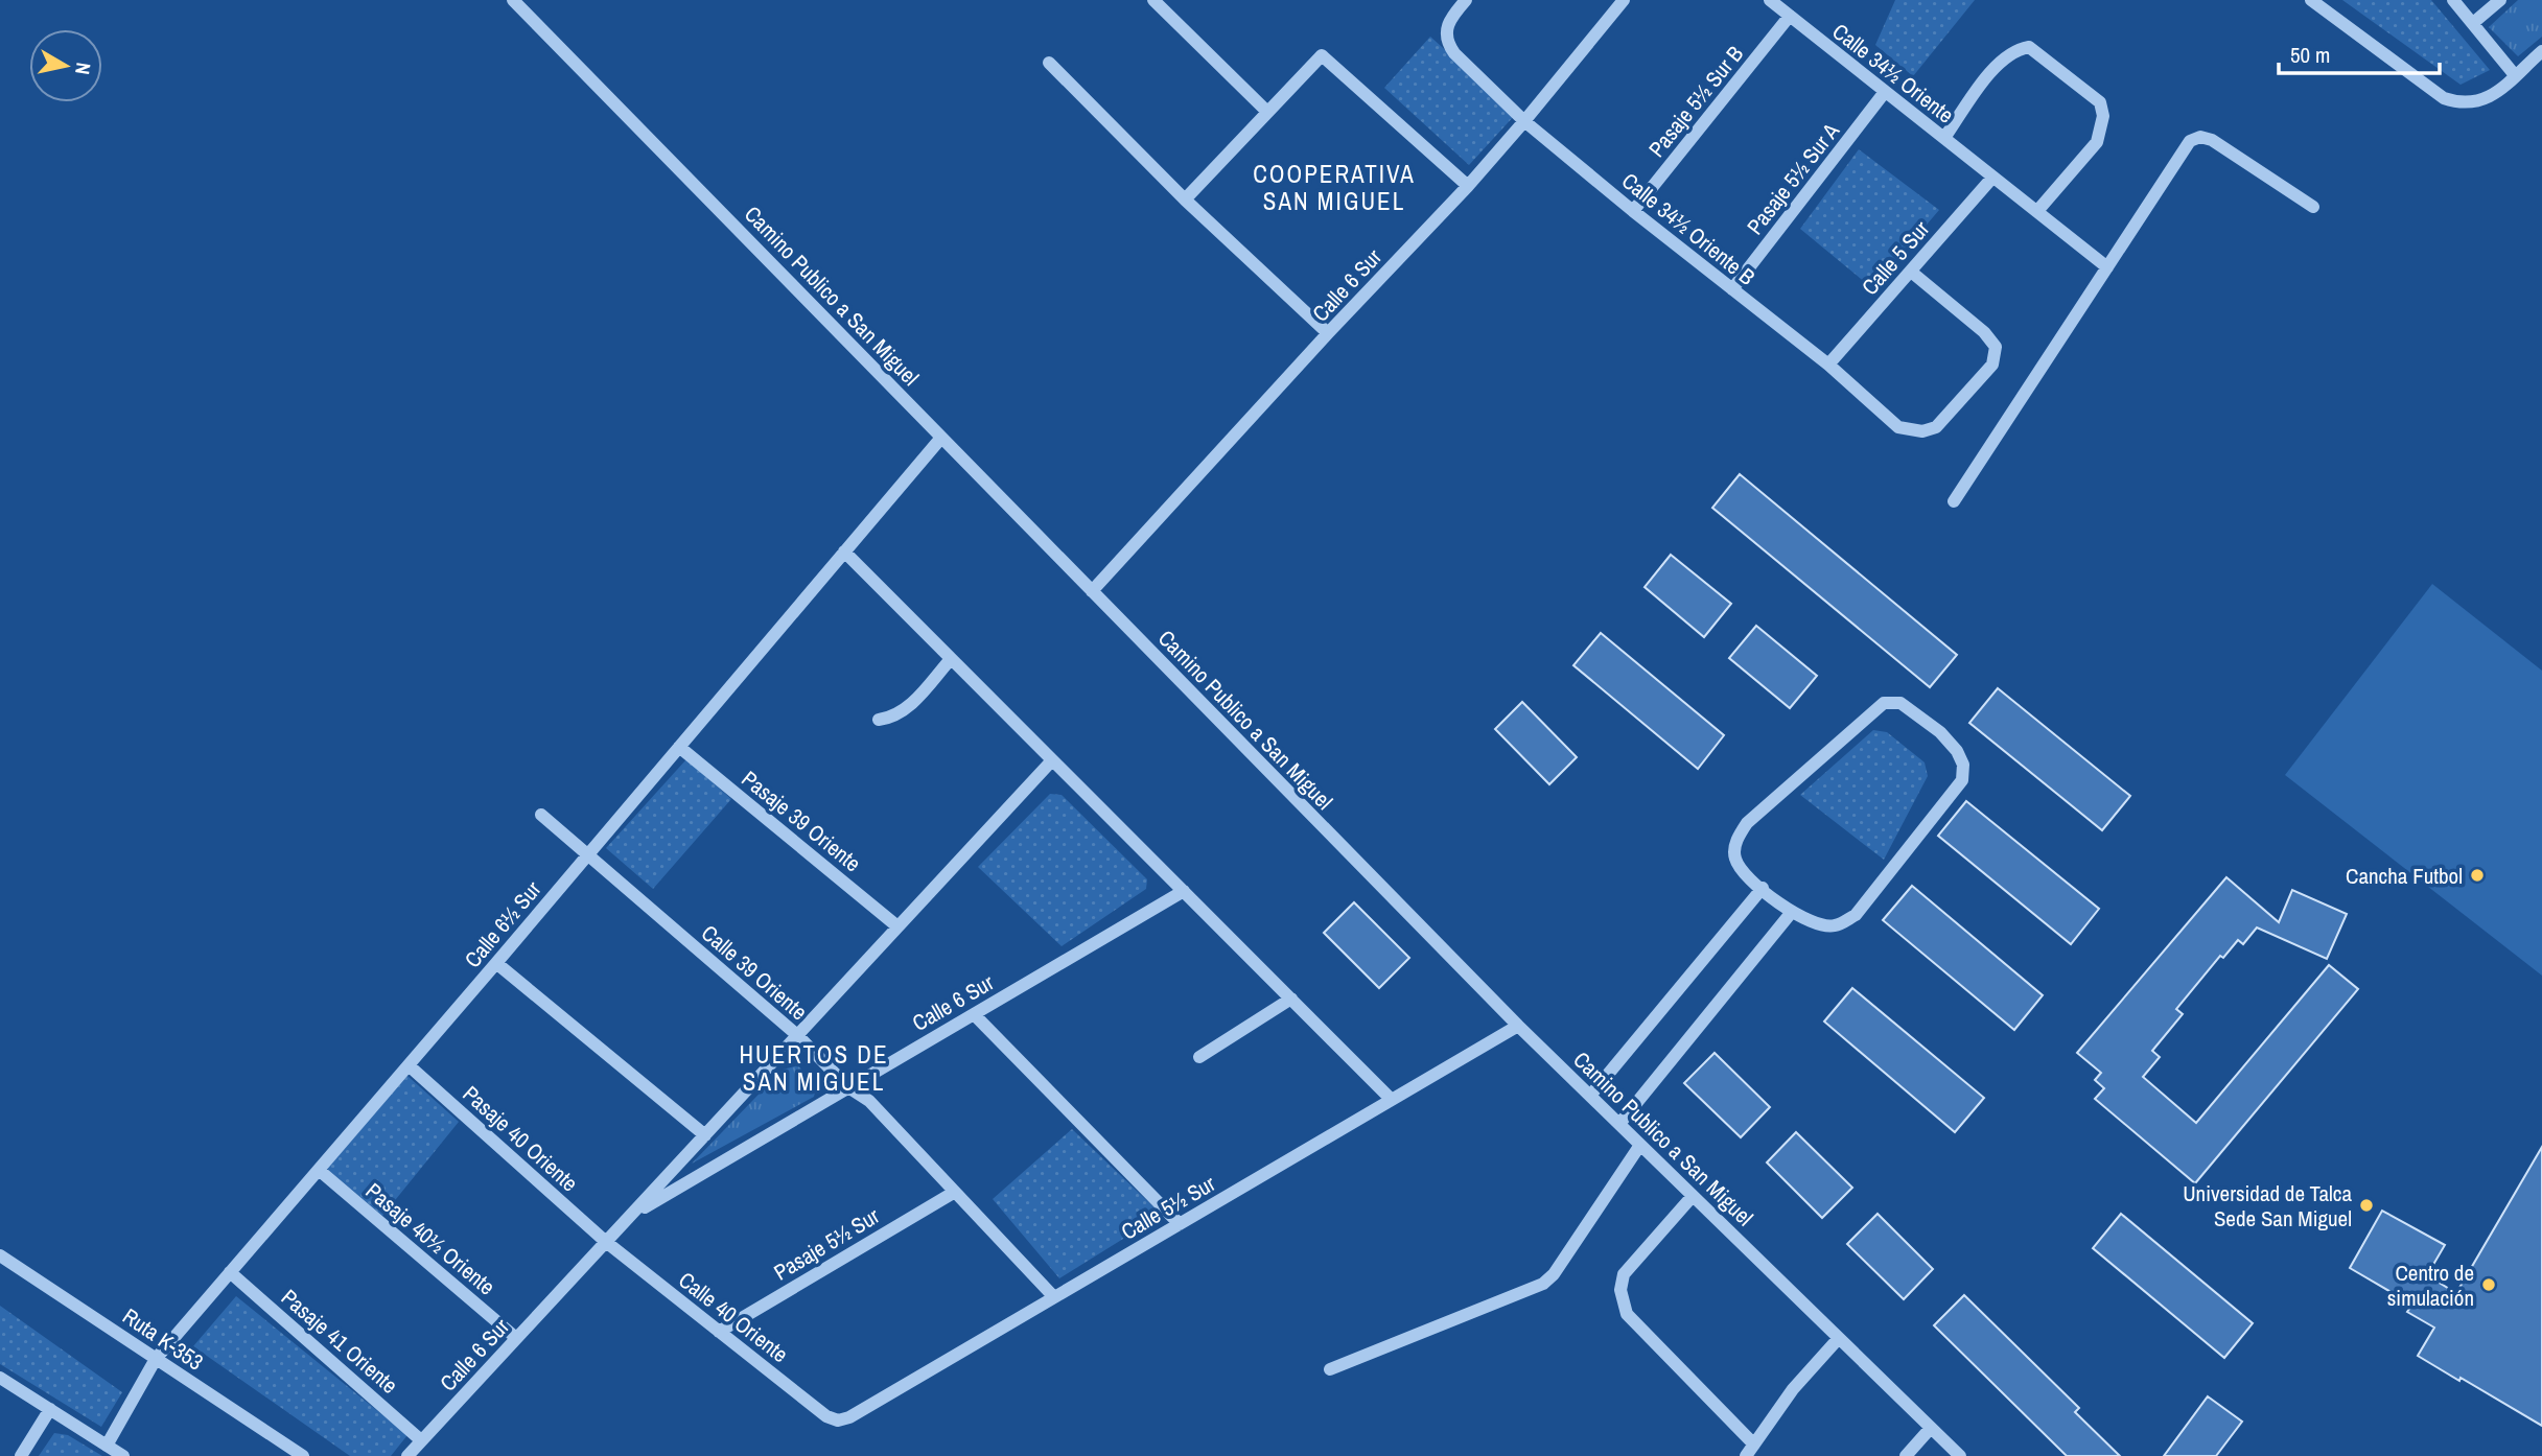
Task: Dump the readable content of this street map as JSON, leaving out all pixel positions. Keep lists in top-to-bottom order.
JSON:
{
  "streets": {
    "street": [
      "Calle 34½ Oriente",
      "Pasaje 5½ Sur B",
      "Pasaje 5½ Sur A",
      "Calle 34½ Oriente B",
      "Calle 5 Sur",
      "Calle 6 Sur",
      "Camino Publico a San Miguel",
      "Pasaje 39 Oriente",
      "Calle 6½ Sur",
      "Calle 39 Oriente",
      "Pasaje 40 Oriente",
      "Calle 5½ Sur",
      "Pasaje 40½ Oriente",
      "Pasaje 5½ Sur",
      "Calle 40 Oriente",
      "Ruta K-353",
      "Pasaje 41 Oriente"
    ]
  },
  "crossings": [
    ["Calle 34½ Oriente", "Pasaje 5½ Sur B"],
    ["Calle 34½ Oriente", "Pasaje 5½ Sur A"],
    ["Calle 34½ Oriente", "Calle 5 Sur"],
    ["Pasaje 5½ Sur B", "Calle 34½ Oriente B"],
    ["Pasaje 5½ Sur A", "Calle 34½ Oriente B"],
    ["Calle 34½ Oriente B", "Calle 5 Sur"],
    ["Calle 34½ Oriente B", "Calle 6 Sur"],
    ["Calle 6 Sur", "Camino Publico a San Miguel"],
    ["Calle 6 Sur", "Pasaje 39 Oriente"],
    ["Calle 6 Sur", "Calle 39 Oriente"],
    ["Calle 6 Sur", "Pasaje 40 Oriente"],
    ["Calle 6 Sur", "Pasaje 40½ Oriente"],
    ["Calle 6 Sur", "Calle 40 Oriente"],
    ["Calle 6 Sur", "Pasaje 41 Oriente"],
    ["Camino Publico a San Miguel", "Calle 6½ Sur"],
    ["Camino Publico a San Miguel", "Calle 5½ Sur"],
    ["Pasaje 39 Oriente", "Calle 6½ Sur"],
    ["Calle 6½ Sur", "Calle 39 Oriente"],
    ["Calle 6½ Sur", "Pasaje 40 Oriente"],
    ["Calle 6½ Sur", "Pasaje 40½ Oriente"],
    ["Calle 6½ Sur", "Ruta K-353"],
    ["Calle 6½ Sur", "Pasaje 41 Oriente"],
    ["Calle 39 Oriente", "Calle 5½ Sur"],
    ["Calle 39 Oriente", "Pasaje 5½ Sur"],
    ["Pasaje 40 Oriente", "Calle 40 Oriente"],
    ["Calle 5½ Sur", "Calle 40 Oriente"],
    ["Pasaje 5½ Sur", "Calle 40 Oriente"]
  ],
  "districts": ["COOPERATIVA SAN MIGUEL", "HUERTOS DE SAN MIGUEL"],
  "places": ["Cancha Futbol", "Universidad de Talca Sede San Miguel", "Centro de simulación"],
  "scale_bar": "50 m",
  "north": "right"
}
